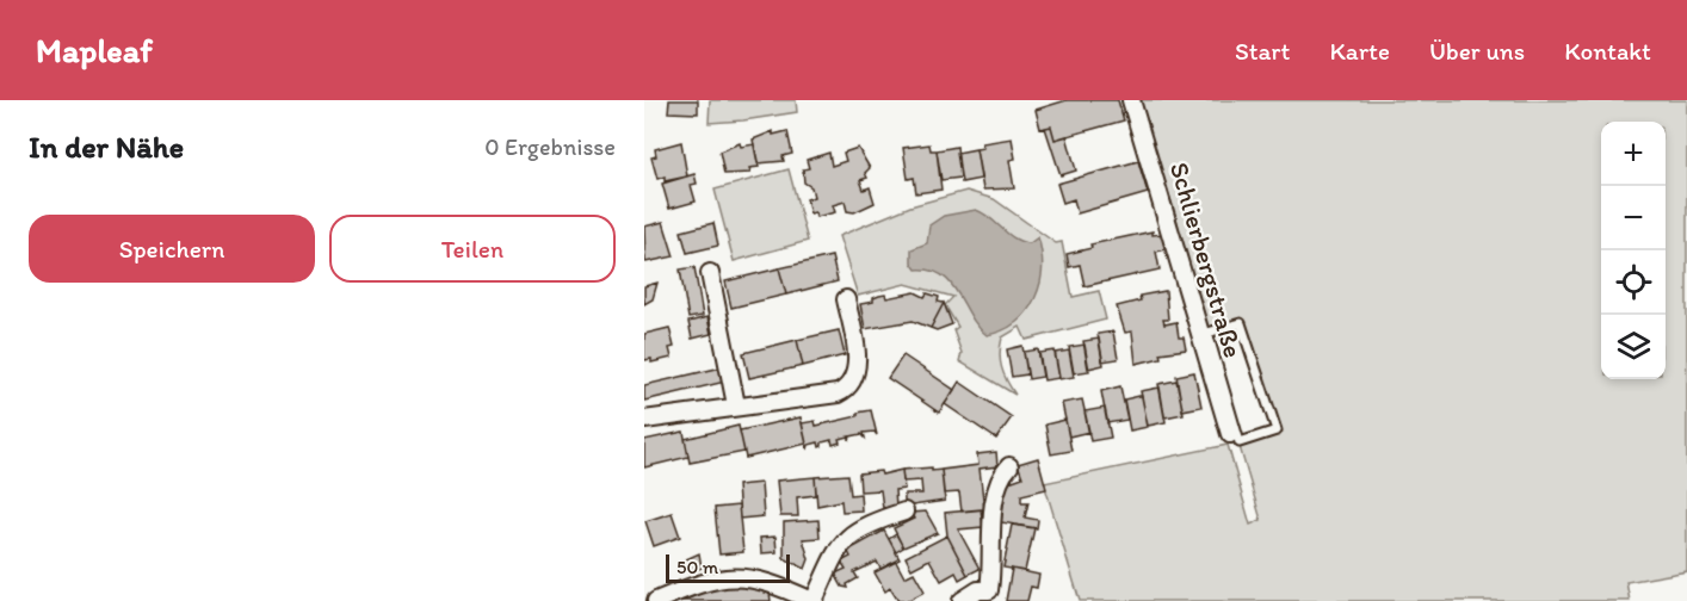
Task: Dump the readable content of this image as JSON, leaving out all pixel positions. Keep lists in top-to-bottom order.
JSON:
{
  "streets": {
    "street": ["Schlierbergstraße"]
  },
  "scale_bar": "50 m",
  "page": {
    "header": "Mapleaf",
    "nav": [
      "Start",
      "Karte",
      "Über uns",
      "Kontakt"
    ],
    "heading": ["In der Nähe", "0 Ergebnisse"],
    "map_buttons": ["+", "−"],
    "buttons": ["Speichern", "Teilen"],
    "scale": "50 m"
  }
}
